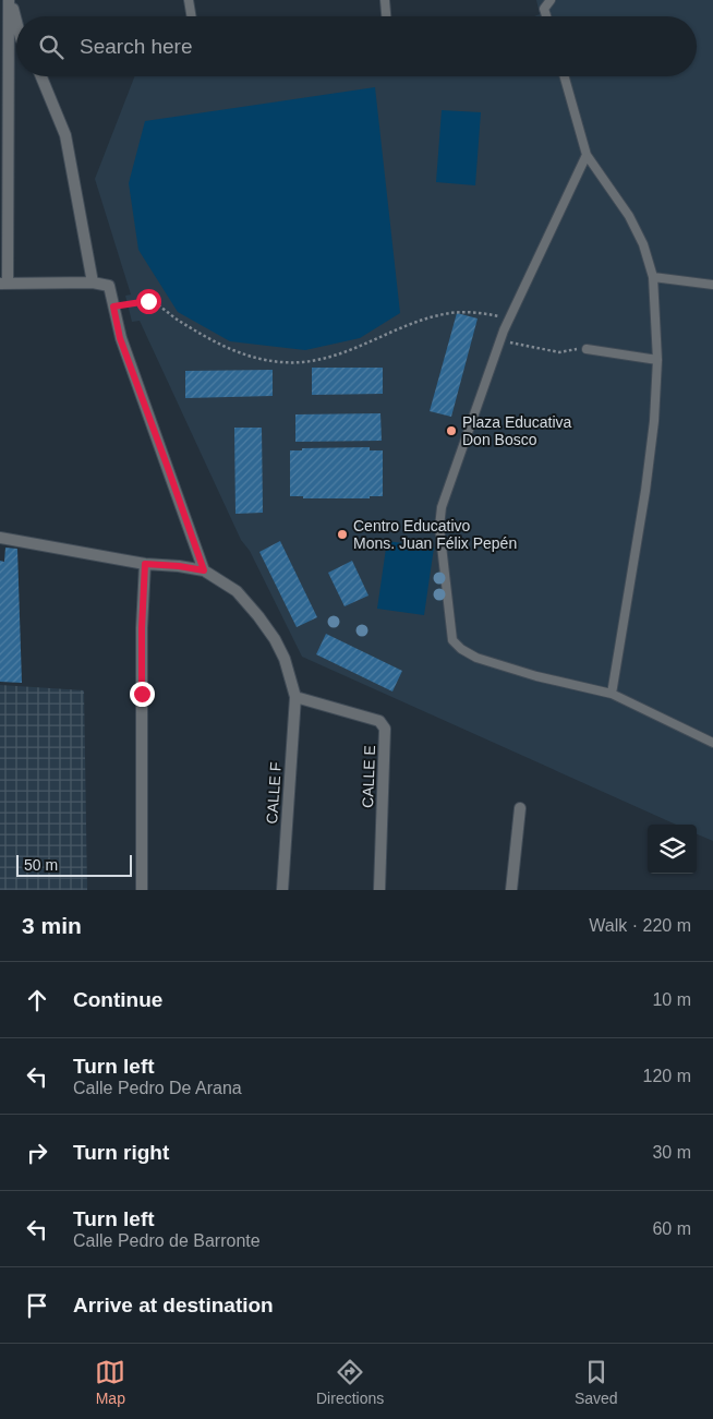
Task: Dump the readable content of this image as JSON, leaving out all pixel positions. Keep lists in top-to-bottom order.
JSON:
{
  "streets": {
    "street": ["CALLE E", "CALLE F"]
  },
  "crossings": [
    ["CALLE E", "CALLE F"]
  ],
  "places": ["Plaza Educativa Don Bosco", "Centro Educativo Mons. Juan Félix Pepén"],
  "scale_bar": "50 m",
  "page": {
    "search": "Search here",
    "scale": "50 m",
    "heading": ["3 min", "Walk · 220 m"],
    "list": [
      ["Continue", "10 m"],
      ["Turn left", "Calle Pedro De Arana", "120 m"],
      ["Turn right", "30 m"],
      ["Turn left", "Calle Pedro de Barronte", "60 m"],
      "Arrive at destination"
    ],
    "nav": ["Map", "Directions", "Saved"]
  }
}
